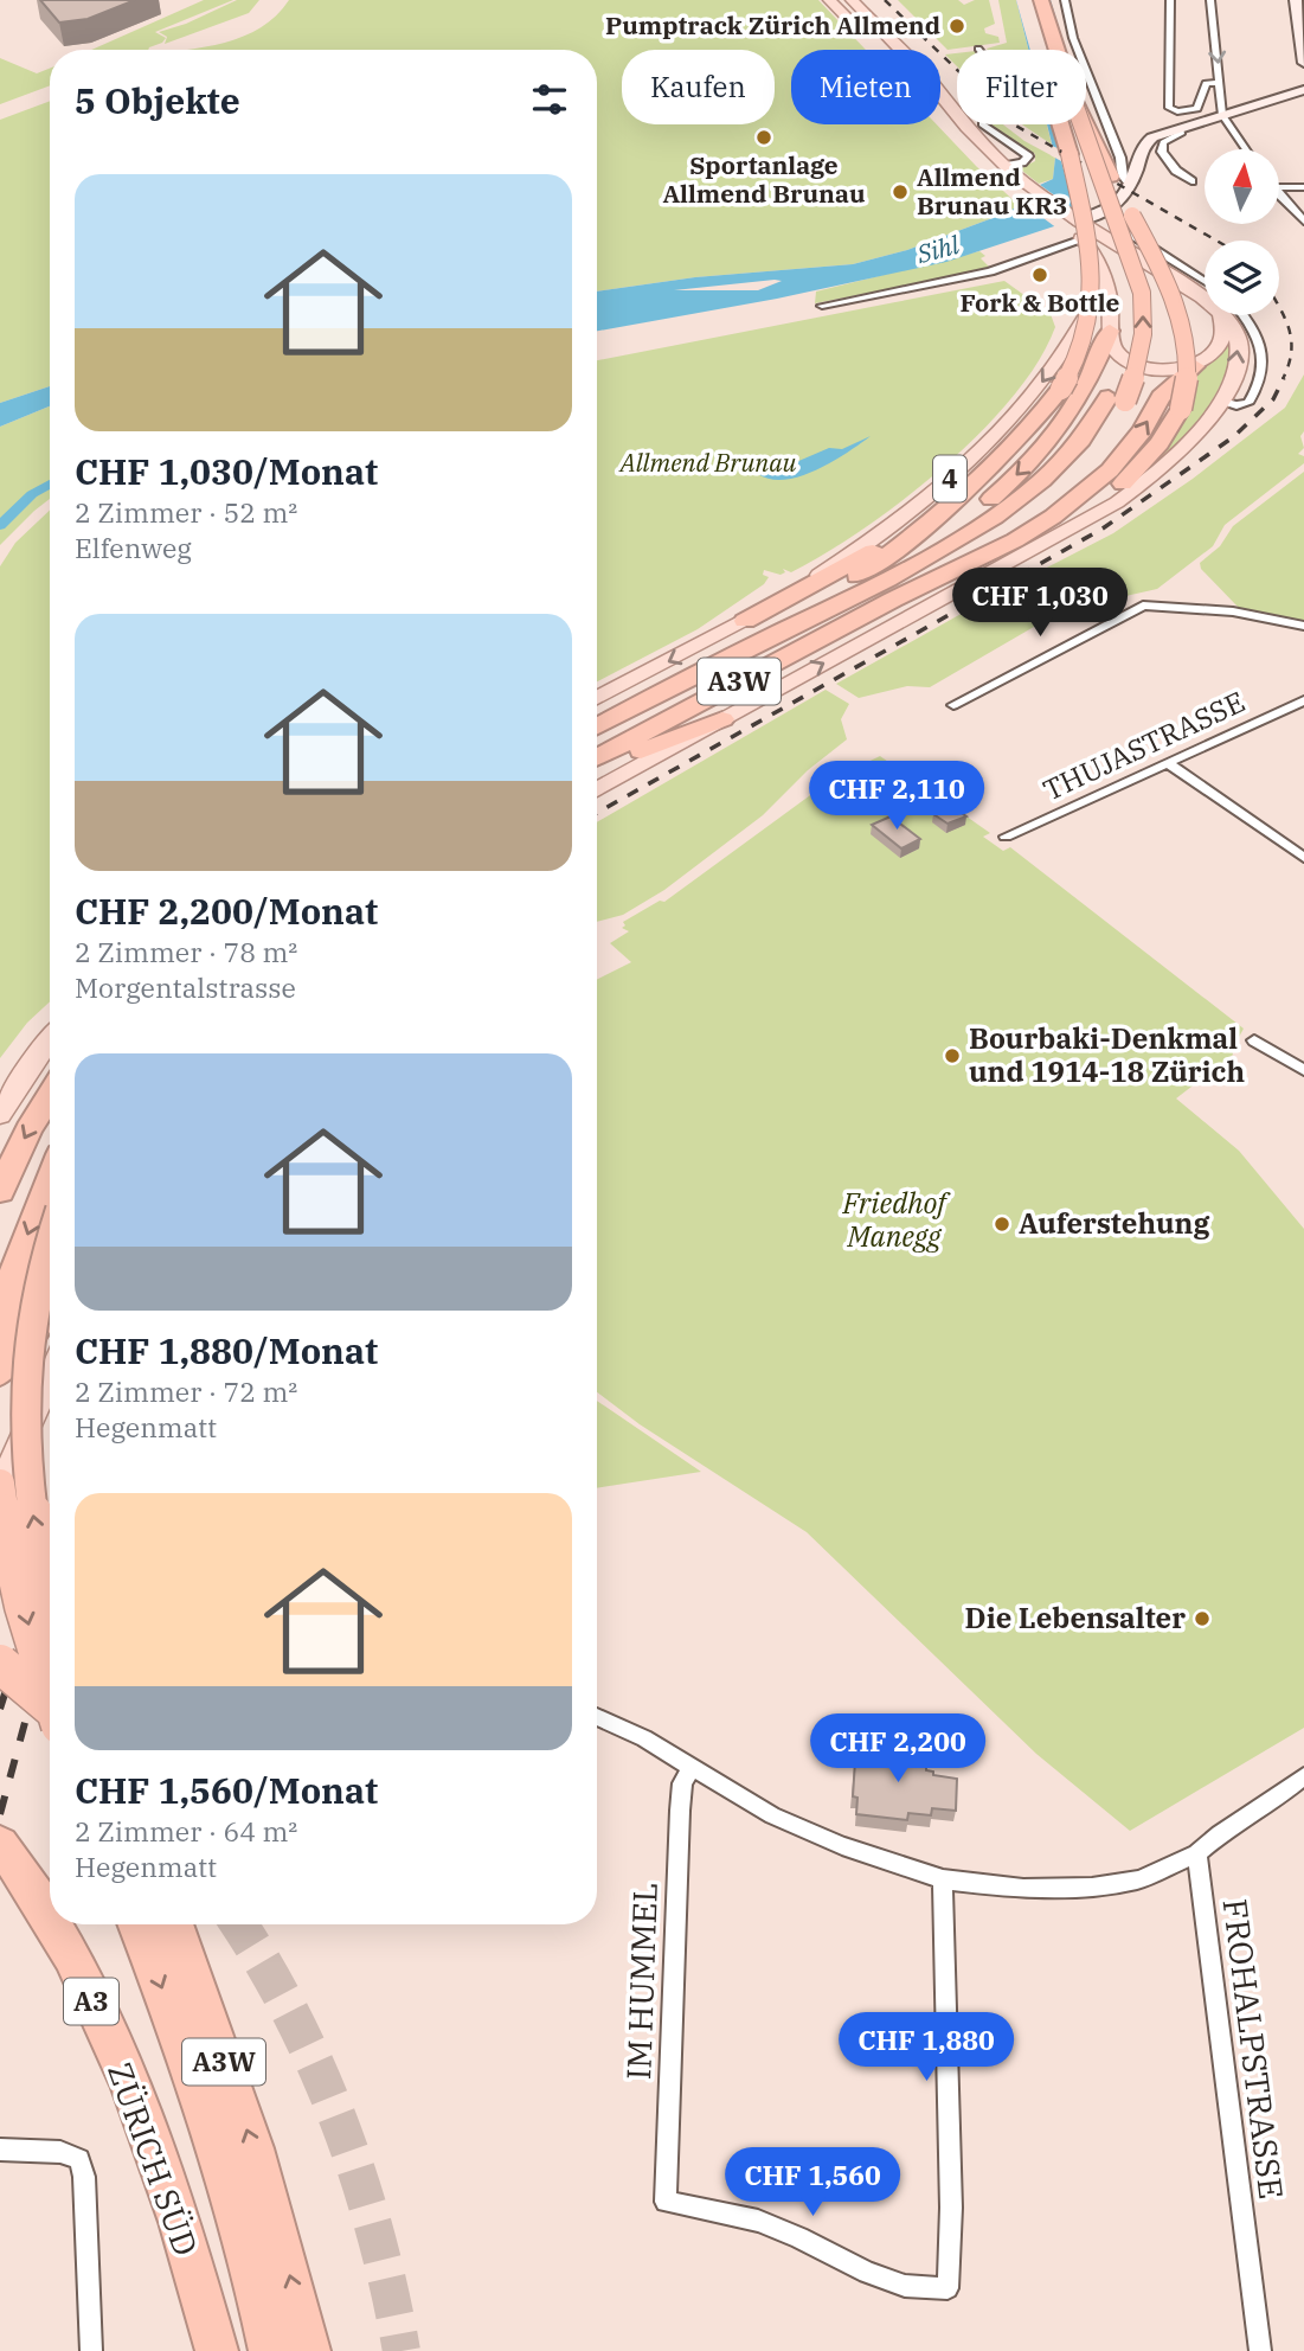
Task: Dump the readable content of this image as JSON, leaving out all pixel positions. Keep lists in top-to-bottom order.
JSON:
{
  "streets": {
    "highway": ["A3W", "A3", "ZÜRICH SÜD"],
    "main road": ["4"],
    "street": ["THUJASTRASSE", "IM HUMMEL", "FROHALPSTRASSE"]
  },
  "crossings": [
    ["A3W", "A3"]
  ],
  "water": ["Sihl"],
  "parks": ["Allmend Brunau", "Friedhof Manegg"],
  "places": [
    "Pumptrack Zürich Allmend",
    "Sportanlage Allmend Brunau",
    "Allmend Brunau KR3",
    "Fork & Bottle",
    "Bourbaki-Denkmal und 1914-18 Zürich",
    "Auferstehung",
    "Die Lebensalter"
  ],
  "north": "top",
  "page": {
    "chip": ["Kaufen", "Mieten", "Filter"],
    "heading": "5 Objekte",
    "list": [
      {
        "name": "CHF 1,030/Monat",
        "note": "2 Zimmer · 52 m² · Elfenweg"
      },
      {
        "name": "CHF 2,200/Monat",
        "note": "2 Zimmer · 78 m² · Morgentalstrasse"
      },
      {
        "name": "CHF 1,880/Monat",
        "note": "2 Zimmer · 72 m² · Hegenmatt"
      },
      {
        "name": "CHF 1,560/Monat",
        "note": "2 Zimmer · 64 m² · Hegenmatt"
      }
    ],
    "price": [
      "CHF 1,030",
      "CHF 2,110",
      "CHF 2,200",
      "CHF 1,880",
      "CHF 1,560"
    ]
  }
}
